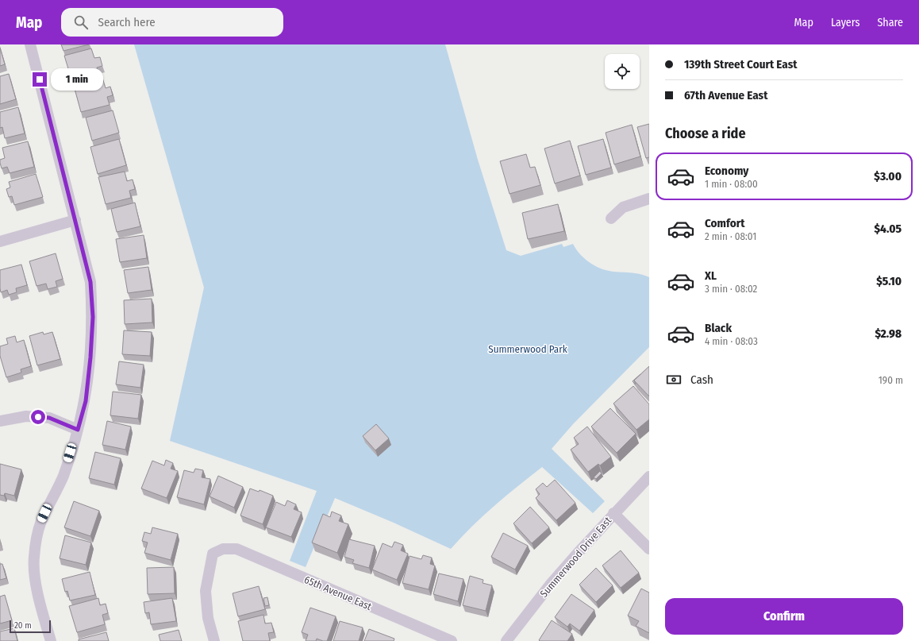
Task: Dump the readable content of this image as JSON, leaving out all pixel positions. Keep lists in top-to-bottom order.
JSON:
{
  "streets": {
    "street": ["Summerwood Drive East", "65th Avenue East"]
  },
  "parks": ["Summerwood Park"],
  "scale_bar": "20 m",
  "page": {
    "header": "Map",
    "search": "Search here",
    "nav": ["Map", "Layers", "Share"],
    "banner": ["139th Street Court East", "67th Avenue East"],
    "bubble": "1 min",
    "heading": "Choose a ride",
    "list": [
      {
        "name": "Economy",
        "note": "1 min · 08:00",
        "value": "$3.00"
      },
      {
        "name": "Comfort",
        "note": "2 min · 08:01",
        "value": "$4.05"
      },
      {
        "name": "XL",
        "note": "3 min · 08:02",
        "value": "$5.10"
      },
      {
        "name": "Black",
        "note": "4 min · 08:03",
        "value": "$2.98"
      }
    ],
    "pay": ["Cash", "190 m"],
    "buttons": "Confirm",
    "scale": "20 m"
  }
}
